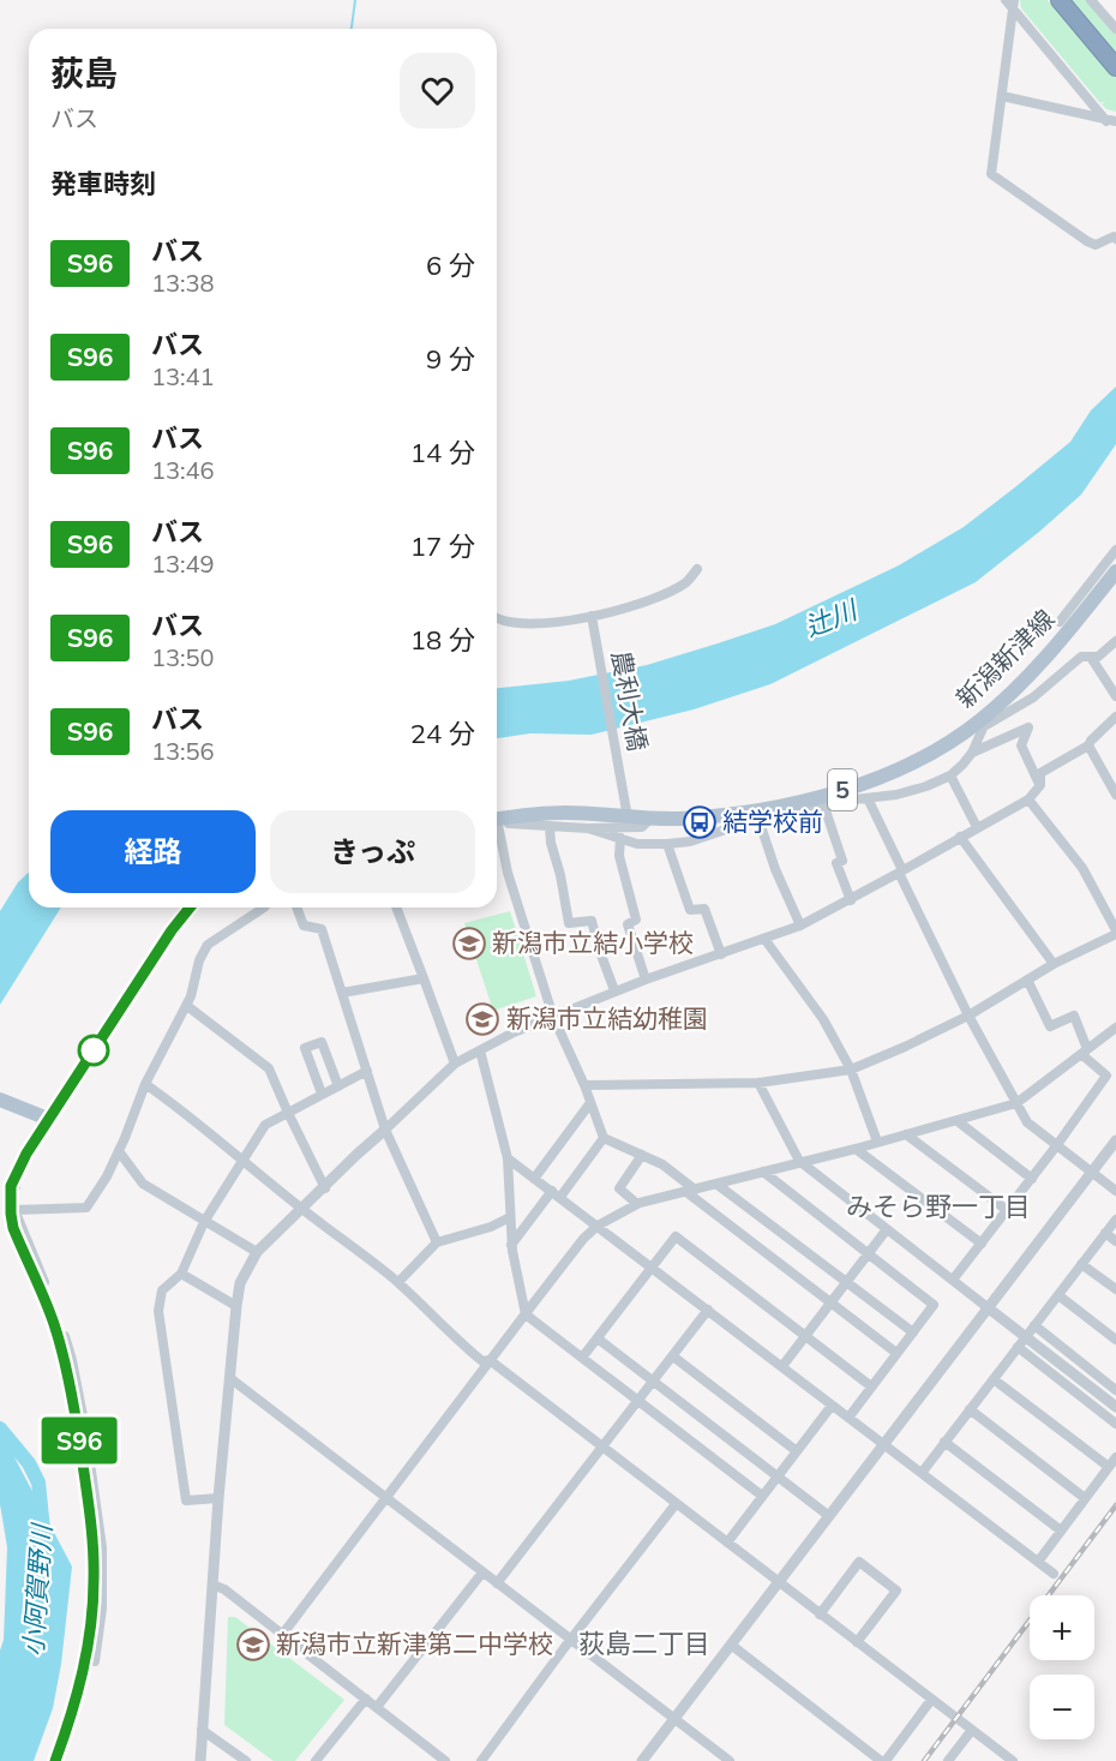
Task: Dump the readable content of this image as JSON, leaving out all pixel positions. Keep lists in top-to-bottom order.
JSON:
{
  "streets": {
    "main road": ["新潟新津線", "5"],
    "street": ["農利大橋"]
  },
  "crossings": [
    ["新潟新津線", "農利大橋"]
  ],
  "districts": ["みそら野一丁目", "荻島二丁目"],
  "water": ["辻川", "小阿賀野川"],
  "places": {
    "bus stop": ["結学校前"],
    "school or university": ["新潟市立結小学校", "新潟市立結幼稚園", "新潟市立新津第二中学校"]
  },
  "lines": ["bus line S96"],
  "page": {
    "on_map": "S96",
    "heading": [
      ["荻島", "バス"],
      "発車時刻"
    ],
    "list": [
      {
        "mark": "S96",
        "name": "バス",
        "note": "13:38",
        "value": "6 分"
      },
      {
        "mark": "S96",
        "name": "バス",
        "note": "13:41",
        "value": "9 分"
      },
      {
        "mark": "S96",
        "name": "バス",
        "note": "13:46",
        "value": "14 分"
      },
      {
        "mark": "S96",
        "name": "バス",
        "note": "13:49",
        "value": "17 分"
      },
      {
        "mark": "S96",
        "name": "バス",
        "note": "13:50",
        "value": "18 分"
      },
      {
        "mark": "S96",
        "name": "バス",
        "note": "13:56",
        "value": "24 分"
      }
    ],
    "buttons": ["経路", "きっぷ"],
    "map_buttons": ["+", "−"]
  }
}
